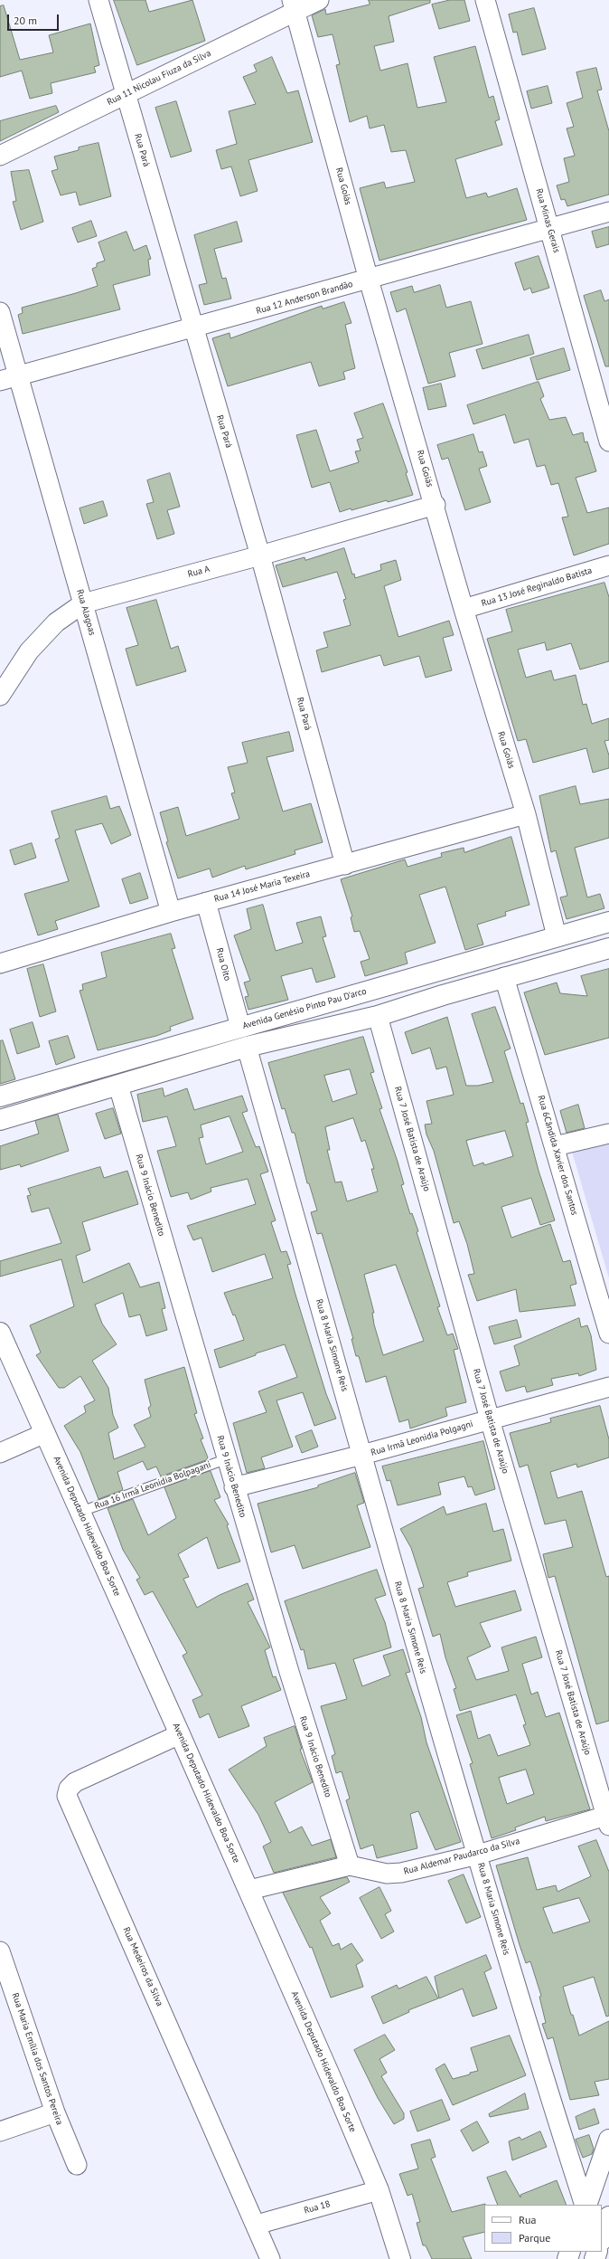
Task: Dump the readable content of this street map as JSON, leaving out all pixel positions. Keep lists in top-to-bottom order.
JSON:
{
  "streets": {
    "street": [
      "Rua 11 Nicolau Fiuza da Silva",
      "Rua Pará",
      "Rua Goiás",
      "Rua Minas Gerais",
      "Rua 12 Anderson Brandão",
      "Rua A",
      "Rua 13 José Reginaldo Batista",
      "Rua Alagoas",
      "Rua 14 José Maria Texeira",
      "Rua Oito",
      "Avenida Genésio Pinto Pau D'arco",
      "Rua 7 José Batista de Araújo",
      "Rua 6Cândida Xavier dos Santos",
      "Rua 9 Inácio Benedito",
      "Rua 8 Maria Simone Reis",
      "Rua Irmã Leonidia Polgagni",
      "Avenida Deputado Hidevaldo Boa Sorte",
      "Rua Aldemar Paudarco da Silva",
      "Rua Medeiros da Silva",
      "Rua Maria Emília dos Santos Pereira",
      "Rua 18"
    ],
    "lane": ["Rua 16 Irmã Leonídia Bolpagani"]
  },
  "crossings": [
    ["Rua 11 Nicolau Fiuza da Silva", "Rua Pará"],
    ["Rua 11 Nicolau Fiuza da Silva", "Rua Goiás"],
    ["Rua Pará", "Rua 12 Anderson Brandão"],
    ["Rua Pará", "Rua A"],
    ["Rua Pará", "Rua 14 José Maria Texeira"],
    ["Rua Goiás", "Rua 12 Anderson Brandão"],
    ["Rua Goiás", "Rua A"],
    ["Rua Goiás", "Rua 13 José Reginaldo Batista"],
    ["Rua Goiás", "Rua 14 José Maria Texeira"],
    ["Rua Goiás", "Avenida Genésio Pinto Pau D'arco"],
    ["Rua Minas Gerais", "Rua 12 Anderson Brandão"],
    ["Rua 12 Anderson Brandão", "Rua Alagoas"],
    ["Rua A", "Rua Alagoas"],
    ["Rua Alagoas", "Rua 14 José Maria Texeira"],
    ["Rua 14 José Maria Texeira", "Rua Oito"],
    ["Rua Oito", "Avenida Genésio Pinto Pau D'arco"],
    ["Rua 7 José Batista de Araújo", "Rua Irmã Leonidia Polgagni"],
    ["Rua 7 José Batista de Araújo", "Rua Aldemar Paudarco da Silva"],
    ["Rua 9 Inácio Benedito", "Rua Irmã Leonidia Polgagni"],
    ["Rua 9 Inácio Benedito", "Rua 16 Irmã Leonídia Bolpagani"],
    ["Rua 9 Inácio Benedito", "Rua Aldemar Paudarco da Silva"],
    ["Rua 8 Maria Simone Reis", "Rua Irmã Leonidia Polgagni"],
    ["Rua 8 Maria Simone Reis", "Rua Aldemar Paudarco da Silva"],
    ["Rua 16 Irmã Leonídia Bolpagani", "Avenida Deputado Hidevaldo Boa Sorte"],
    ["Avenida Deputado Hidevaldo Boa Sorte", "Rua Aldemar Paudarco da Silva"],
    ["Avenida Deputado Hidevaldo Boa Sorte", "Rua Medeiros da Silva"],
    ["Avenida Deputado Hidevaldo Boa Sorte", "Rua 18"],
    ["Rua Medeiros da Silva", "Rua 18"]
  ],
  "legend": ["Rua", "Parque"],
  "scale_bar": "20 m"
}
